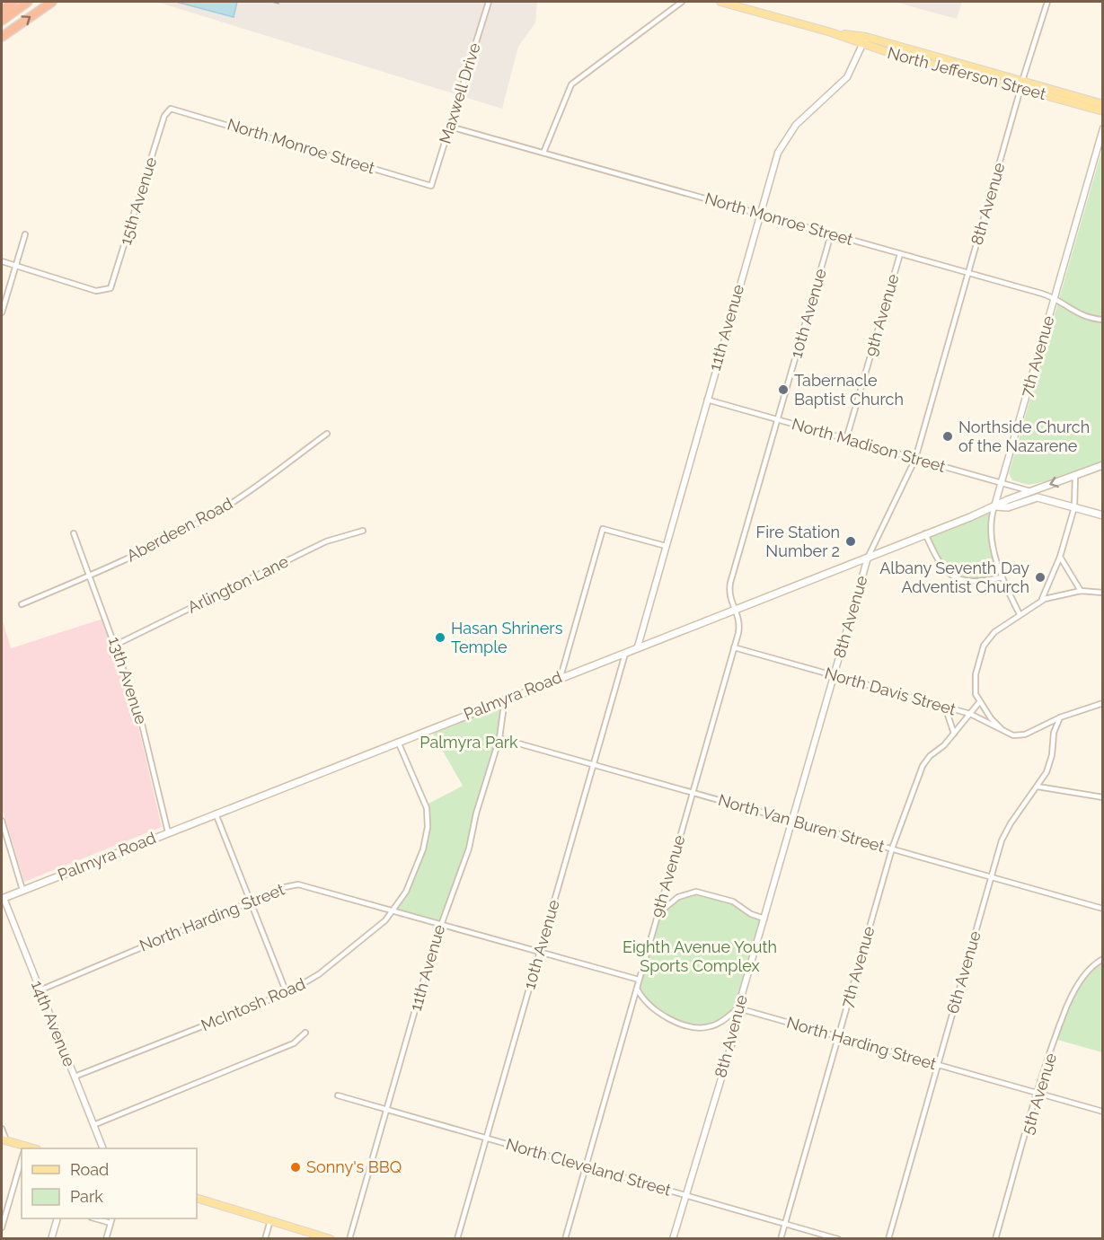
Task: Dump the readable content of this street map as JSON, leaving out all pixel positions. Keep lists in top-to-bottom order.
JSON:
{
  "streets": {
    "main road": ["North Jefferson Street", "Palmyra Road"],
    "street": [
      "Maxwell Drive",
      "North Monroe Street",
      "15th Avenue",
      "8th Avenue",
      "10th Avenue",
      "9th Avenue",
      "11th Avenue",
      "7th Avenue",
      "North Madison Street",
      "Aberdeen Road",
      "Arlington Lane",
      "13th Avenue",
      "North Davis Street",
      "North Van Buren Street",
      "North Harding Street",
      "6th Avenue",
      "McIntosh Road",
      "14th Avenue",
      "5th Avenue",
      "North Cleveland Street"
    ]
  },
  "crossings": [
    ["North Jefferson Street", "8th Avenue"],
    ["North Jefferson Street", "11th Avenue"],
    ["Maxwell Drive", "North Monroe Street"],
    ["North Monroe Street", "15th Avenue"],
    ["North Monroe Street", "8th Avenue"],
    ["North Monroe Street", "10th Avenue"],
    ["North Monroe Street", "9th Avenue"],
    ["North Monroe Street", "11th Avenue"],
    ["North Monroe Street", "7th Avenue"],
    ["8th Avenue", "9th Avenue"],
    ["8th Avenue", "North Madison Street"],
    ["8th Avenue", "North Davis Street"],
    ["8th Avenue", "Palmyra Road"],
    ["8th Avenue", "North Van Buren Street"],
    ["8th Avenue", "North Harding Street"],
    ["8th Avenue", "North Cleveland Street"],
    ["10th Avenue", "9th Avenue"],
    ["10th Avenue", "North Madison Street"],
    ["10th Avenue", "Palmyra Road"],
    ["10th Avenue", "North Van Buren Street"],
    ["10th Avenue", "North Harding Street"],
    ["10th Avenue", "North Cleveland Street"],
    ["9th Avenue", "North Madison Street"],
    ["9th Avenue", "North Davis Street"],
    ["9th Avenue", "Palmyra Road"],
    ["9th Avenue", "North Van Buren Street"],
    ["9th Avenue", "North Harding Street"],
    ["9th Avenue", "North Cleveland Street"],
    ["11th Avenue", "North Madison Street"],
    ["11th Avenue", "Palmyra Road"],
    ["11th Avenue", "North Van Buren Street"],
    ["11th Avenue", "North Harding Street"],
    ["11th Avenue", "North Cleveland Street"],
    ["7th Avenue", "North Madison Street"],
    ["7th Avenue", "North Davis Street"],
    ["7th Avenue", "Palmyra Road"],
    ["7th Avenue", "North Van Buren Street"],
    ["7th Avenue", "North Harding Street"],
    ["7th Avenue", "North Cleveland Street"],
    ["North Madison Street", "Palmyra Road"],
    ["Aberdeen Road", "13th Avenue"],
    ["Arlington Lane", "13th Avenue"],
    ["13th Avenue", "Palmyra Road"],
    ["North Davis Street", "6th Avenue"],
    ["Palmyra Road", "McIntosh Road"],
    ["Palmyra Road", "14th Avenue"],
    ["North Van Buren Street", "6th Avenue"],
    ["North Harding Street", "6th Avenue"],
    ["North Harding Street", "McIntosh Road"],
    ["North Harding Street", "14th Avenue"],
    ["North Harding Street", "5th Avenue"],
    ["McIntosh Road", "14th Avenue"]
  ],
  "parks": ["Palmyra Park", "Eighth Avenue Youth Sports Complex"],
  "places": [
    "Tabernacle Baptist Church",
    "Northside Church of the Nazarene",
    "Fire Station Number 2",
    "Albany Seventh Day Adventist Church",
    "Hasan Shriners Temple",
    "Sonny's BBQ"
  ],
  "legend": ["Road", "Park"]
}
